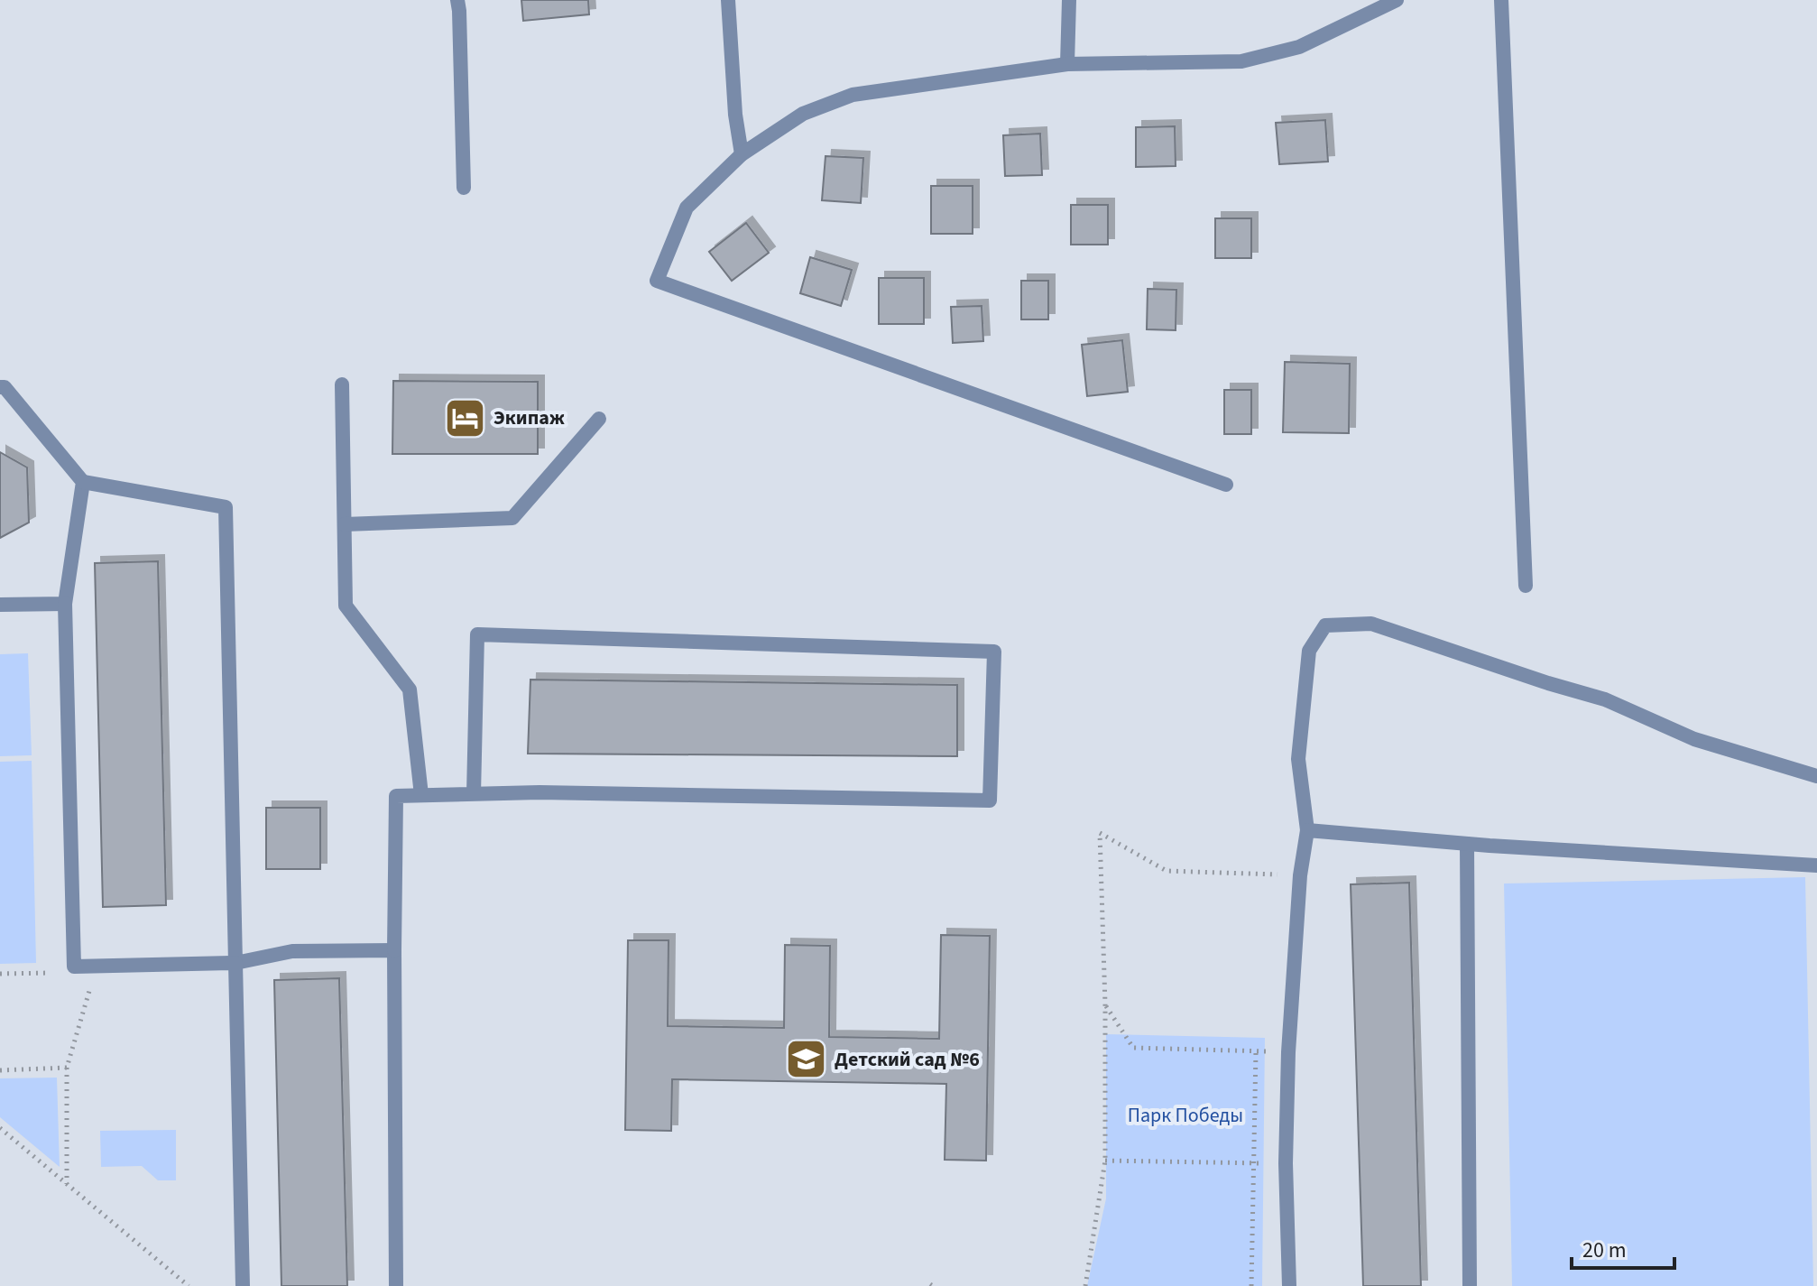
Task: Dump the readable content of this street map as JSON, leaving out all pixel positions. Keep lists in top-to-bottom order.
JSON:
{
  "parks": ["Парк Победы"],
  "places": {
    "hotel": ["Экипаж"],
    "school or university": ["Детский сад №6"]
  },
  "scale_bar": "20 m"
}
